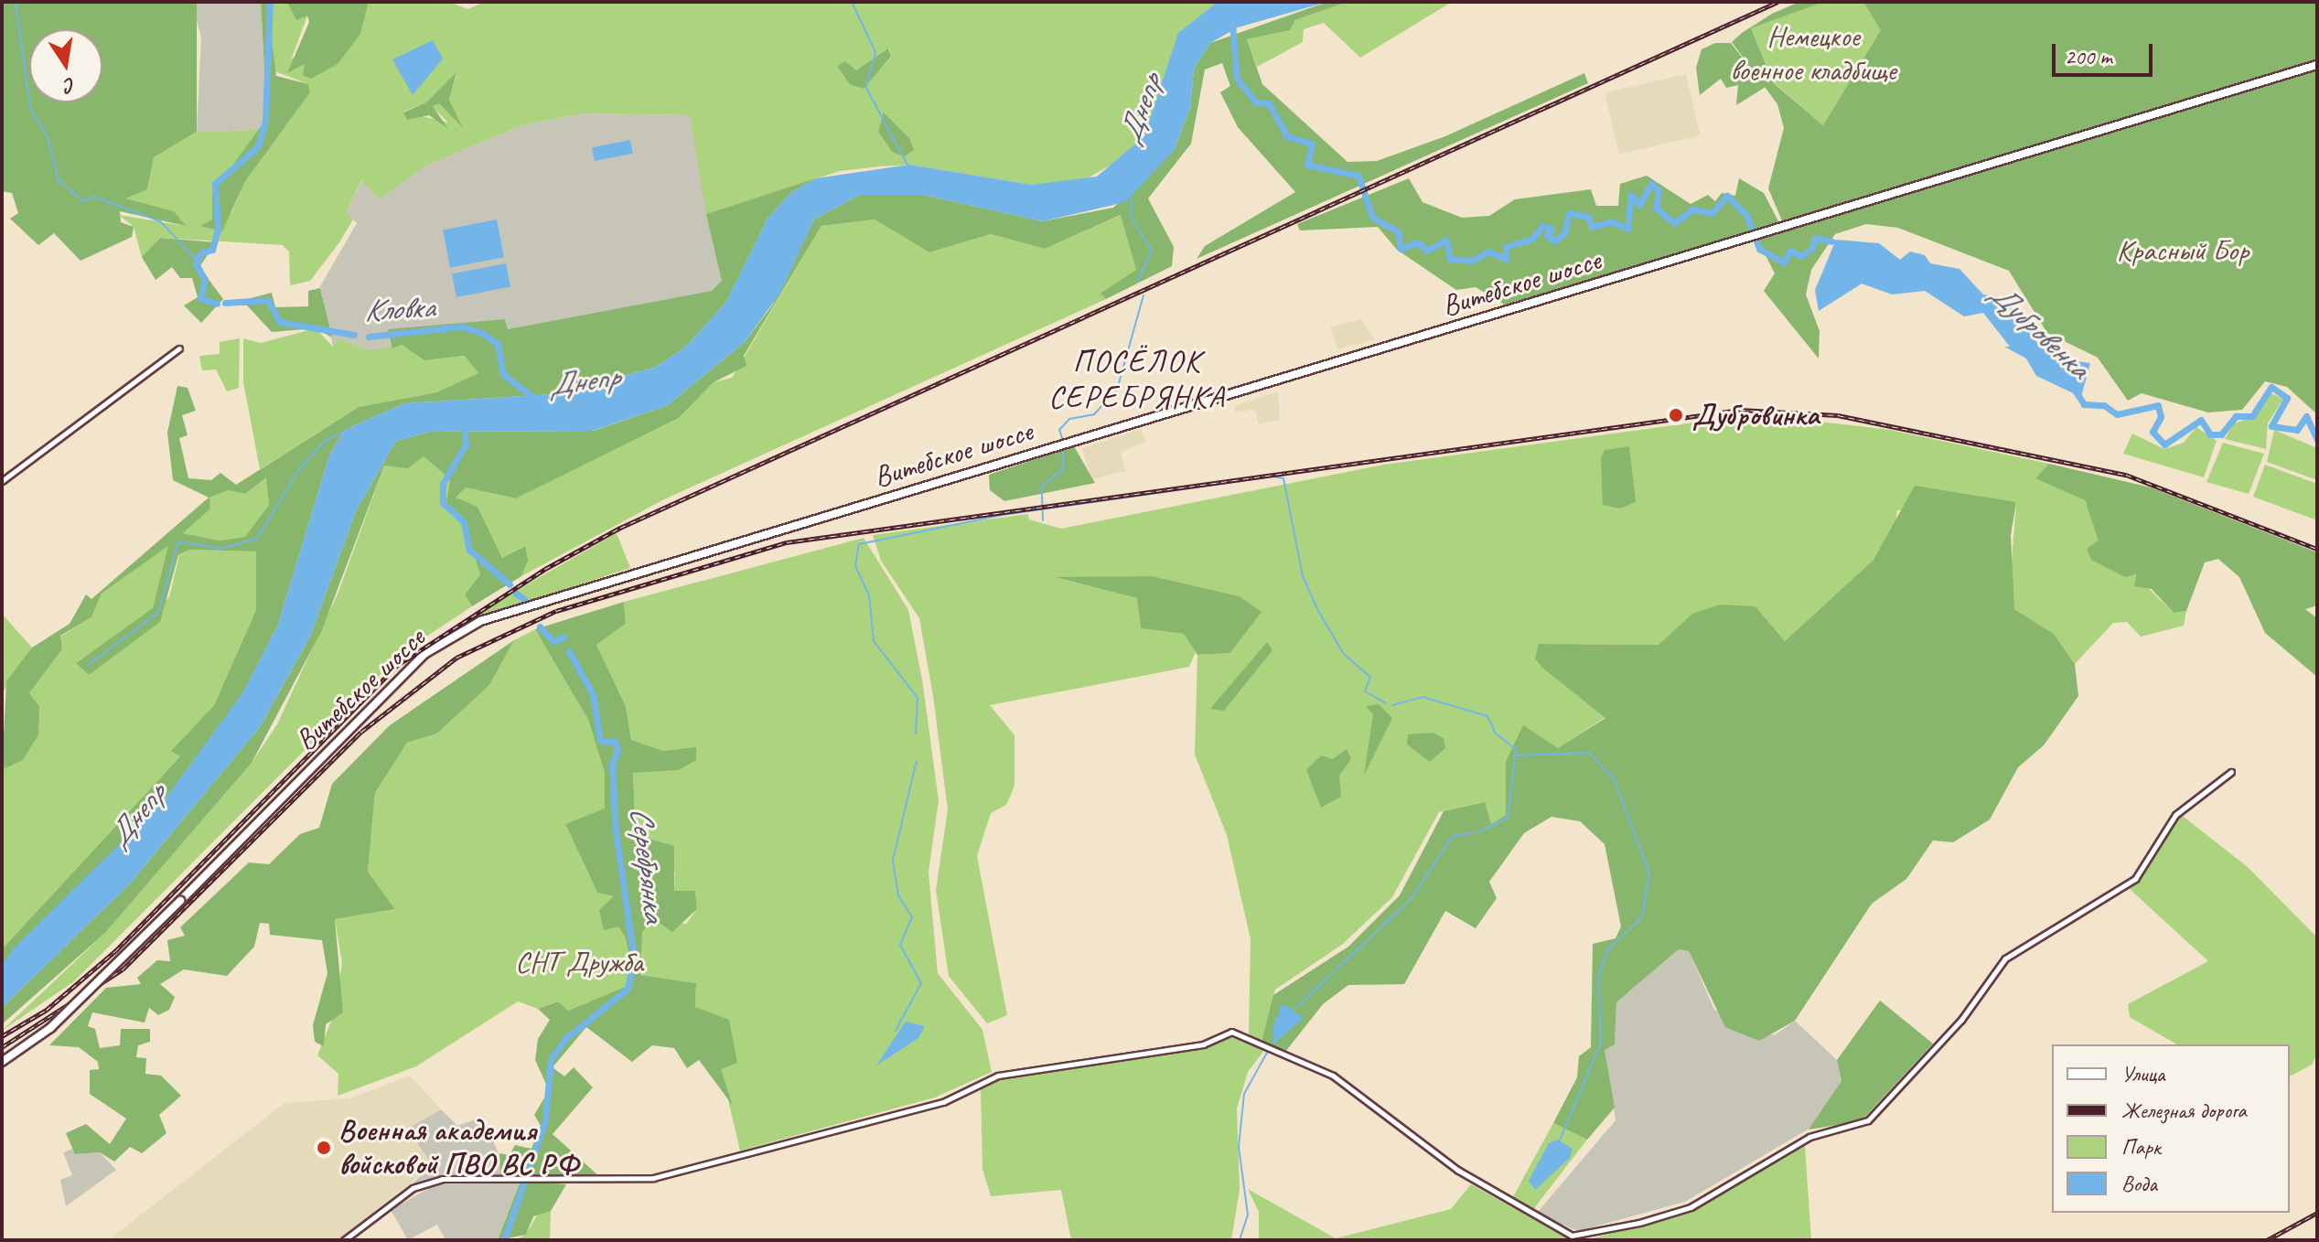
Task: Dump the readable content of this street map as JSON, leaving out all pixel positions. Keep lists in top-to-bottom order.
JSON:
{
  "streets": {
    "main road": ["Витебское шоссе"]
  },
  "districts": ["ПОСЁЛОК СЕРЕБРЯНКА"],
  "water": [
    "Днепр",
    "Кловка",
    "Дубровенка",
    "Серебрянка"
  ],
  "parks": ["Немецкое военное кладбище", "Красный Бор", "СНТ Дружба"],
  "places": ["Дубровинка", "Военная академия войсковой ПВО ВС РФ"],
  "legend": [
    "Улица",
    "Железная дорога",
    "Парк",
    "Вода"
  ],
  "scale_bar": "200 m",
  "north": "bottom"
}
